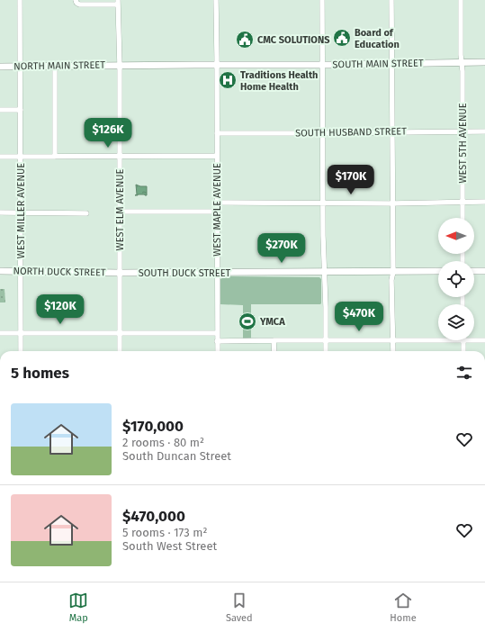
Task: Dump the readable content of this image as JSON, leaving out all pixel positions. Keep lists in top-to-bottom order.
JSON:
{
  "streets": {
    "main road": [
      "SOUTH MAIN STREET",
      "NORTH MAIN STREET",
      "NORTH DUCK STREET",
      "SOUTH DUCK STREET"
    ],
    "street": [
      "SOUTH HUSBAND STREET",
      "WEST 5TH AVENUE",
      "WEST ELM AVENUE",
      "WEST MAPLE AVENUE",
      "WEST MILLER AVENUE"
    ]
  },
  "crossings": [
    ["SOUTH MAIN STREET", "NORTH MAIN STREET"],
    ["SOUTH MAIN STREET", "WEST 5TH AVENUE"],
    ["SOUTH MAIN STREET", "WEST ELM AVENUE"],
    ["SOUTH MAIN STREET", "WEST MAPLE AVENUE"],
    ["NORTH MAIN STREET", "WEST ELM AVENUE"],
    ["NORTH MAIN STREET", "WEST MILLER AVENUE"],
    ["SOUTH HUSBAND STREET", "WEST 5TH AVENUE"],
    ["SOUTH HUSBAND STREET", "WEST MAPLE AVENUE"],
    ["WEST ELM AVENUE", "NORTH DUCK STREET"],
    ["WEST ELM AVENUE", "SOUTH DUCK STREET"],
    ["WEST MAPLE AVENUE", "SOUTH DUCK STREET"],
    ["WEST MILLER AVENUE", "NORTH DUCK STREET"],
    ["NORTH DUCK STREET", "SOUTH DUCK STREET"]
  ],
  "places": {
    "public building": ["Board of Education", "CMC SOLUTIONS"],
    "hospital": ["Traditions Health Home Health"],
    "sports": ["YMCA"]
  },
  "north": "left",
  "page": {
    "price": [
      "$126K",
      "$170K",
      "$270K",
      "$120K",
      "$470K"
    ],
    "heading": "5 homes",
    "list": [
      {
        "name": "$170,000",
        "note": "2 rooms · 80 m² · South Duncan Street"
      },
      {
        "name": "$470,000",
        "note": "5 rooms · 173 m² · South West Street"
      }
    ],
    "tabs": ["Map", "Saved", "Home"]
  }
}
